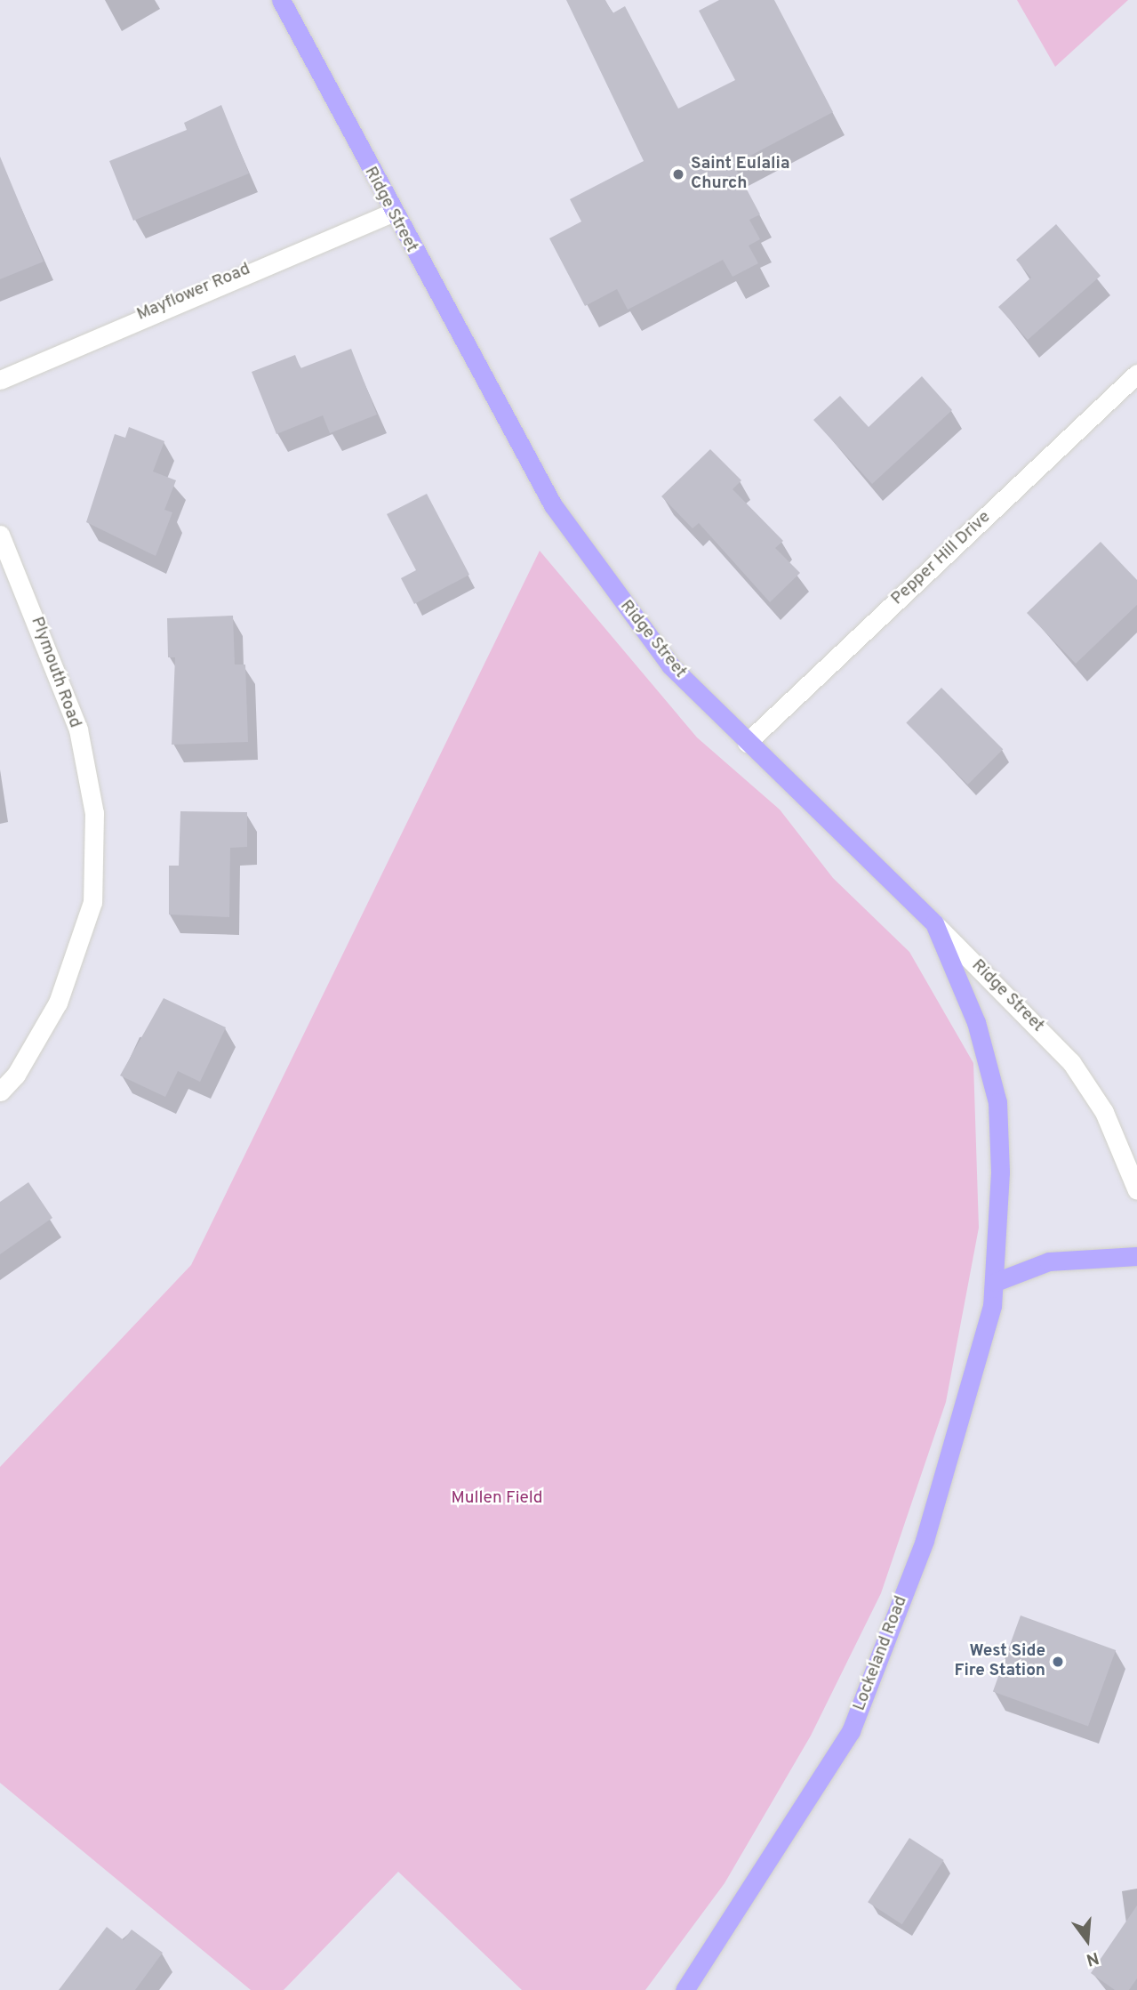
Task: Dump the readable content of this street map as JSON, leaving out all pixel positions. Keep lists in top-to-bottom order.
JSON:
{
  "streets": {
    "main road": ["Ridge Street", "Lockeland Road"],
    "street": ["Mayflower Road", "Pepper Hill Drive", "Plymouth Road"]
  },
  "crossings": [
    ["Ridge Street", "Mayflower Road"],
    ["Ridge Street", "Pepper Hill Drive"],
    ["Ridge Street", "Lockeland Road"]
  ],
  "parks": ["Mullen Field"],
  "places": ["Saint Eulalia Church", "West Side Fire Station"],
  "north": "bottom"
}
